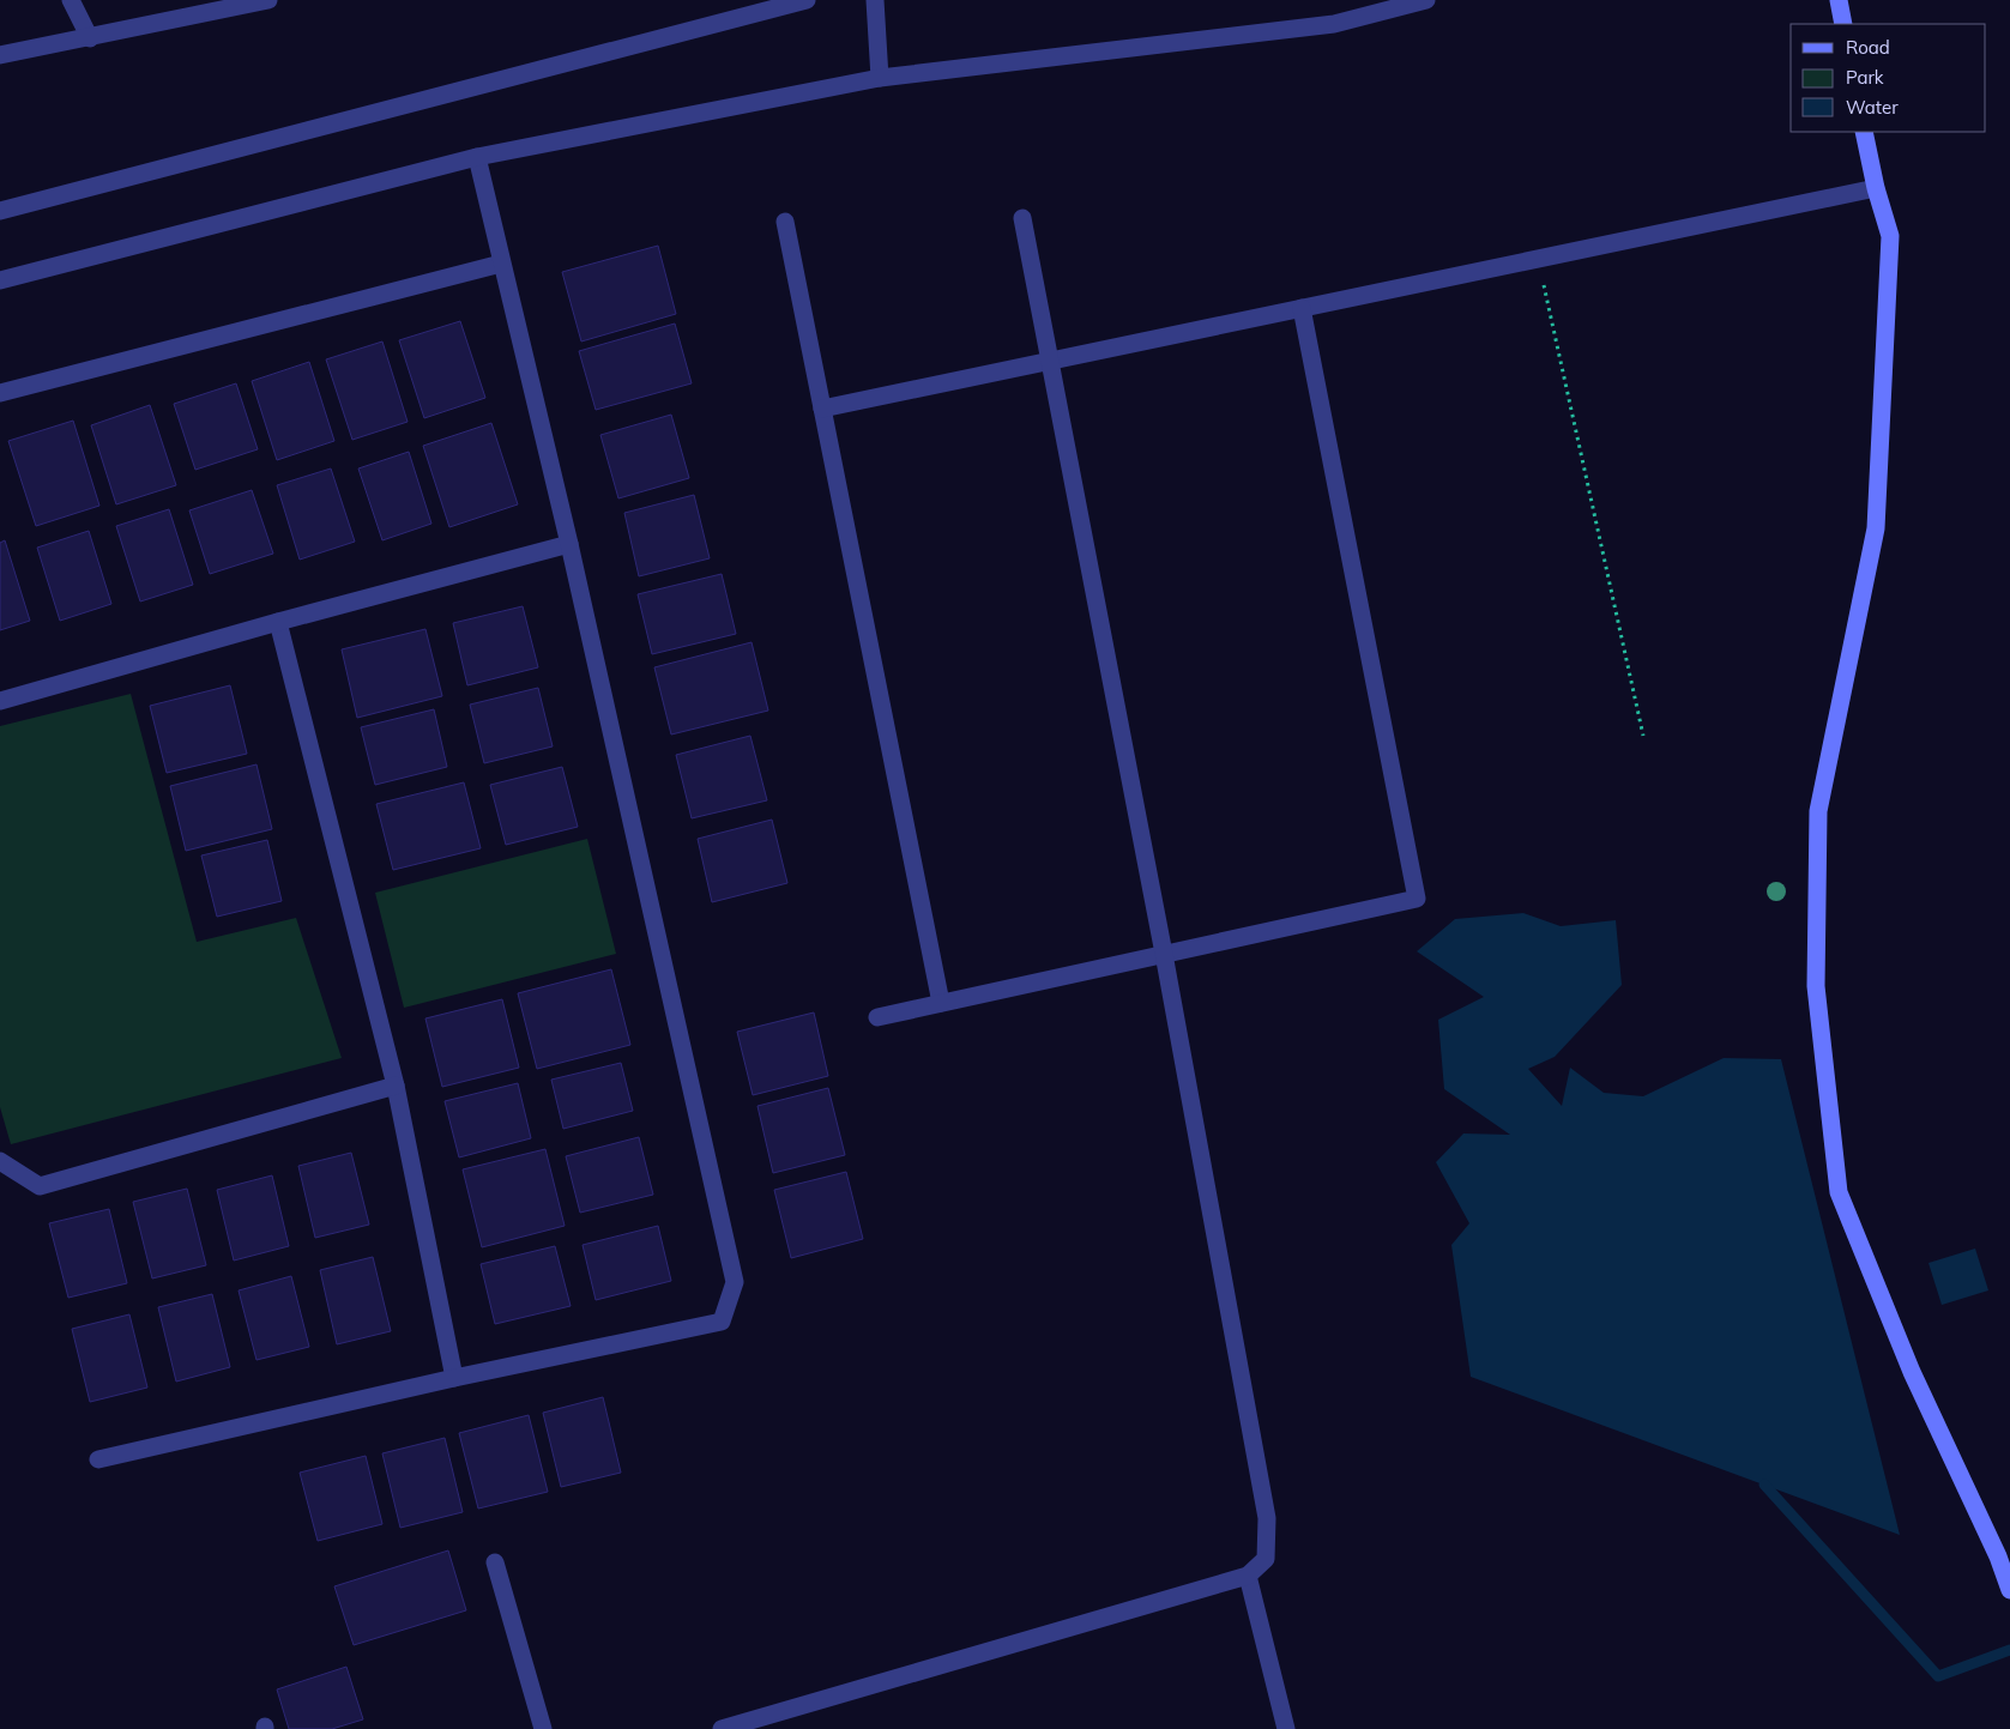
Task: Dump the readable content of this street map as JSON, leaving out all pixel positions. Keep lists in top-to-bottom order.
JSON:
{
  "legend": ["Road", "Park", "Water"]
}
